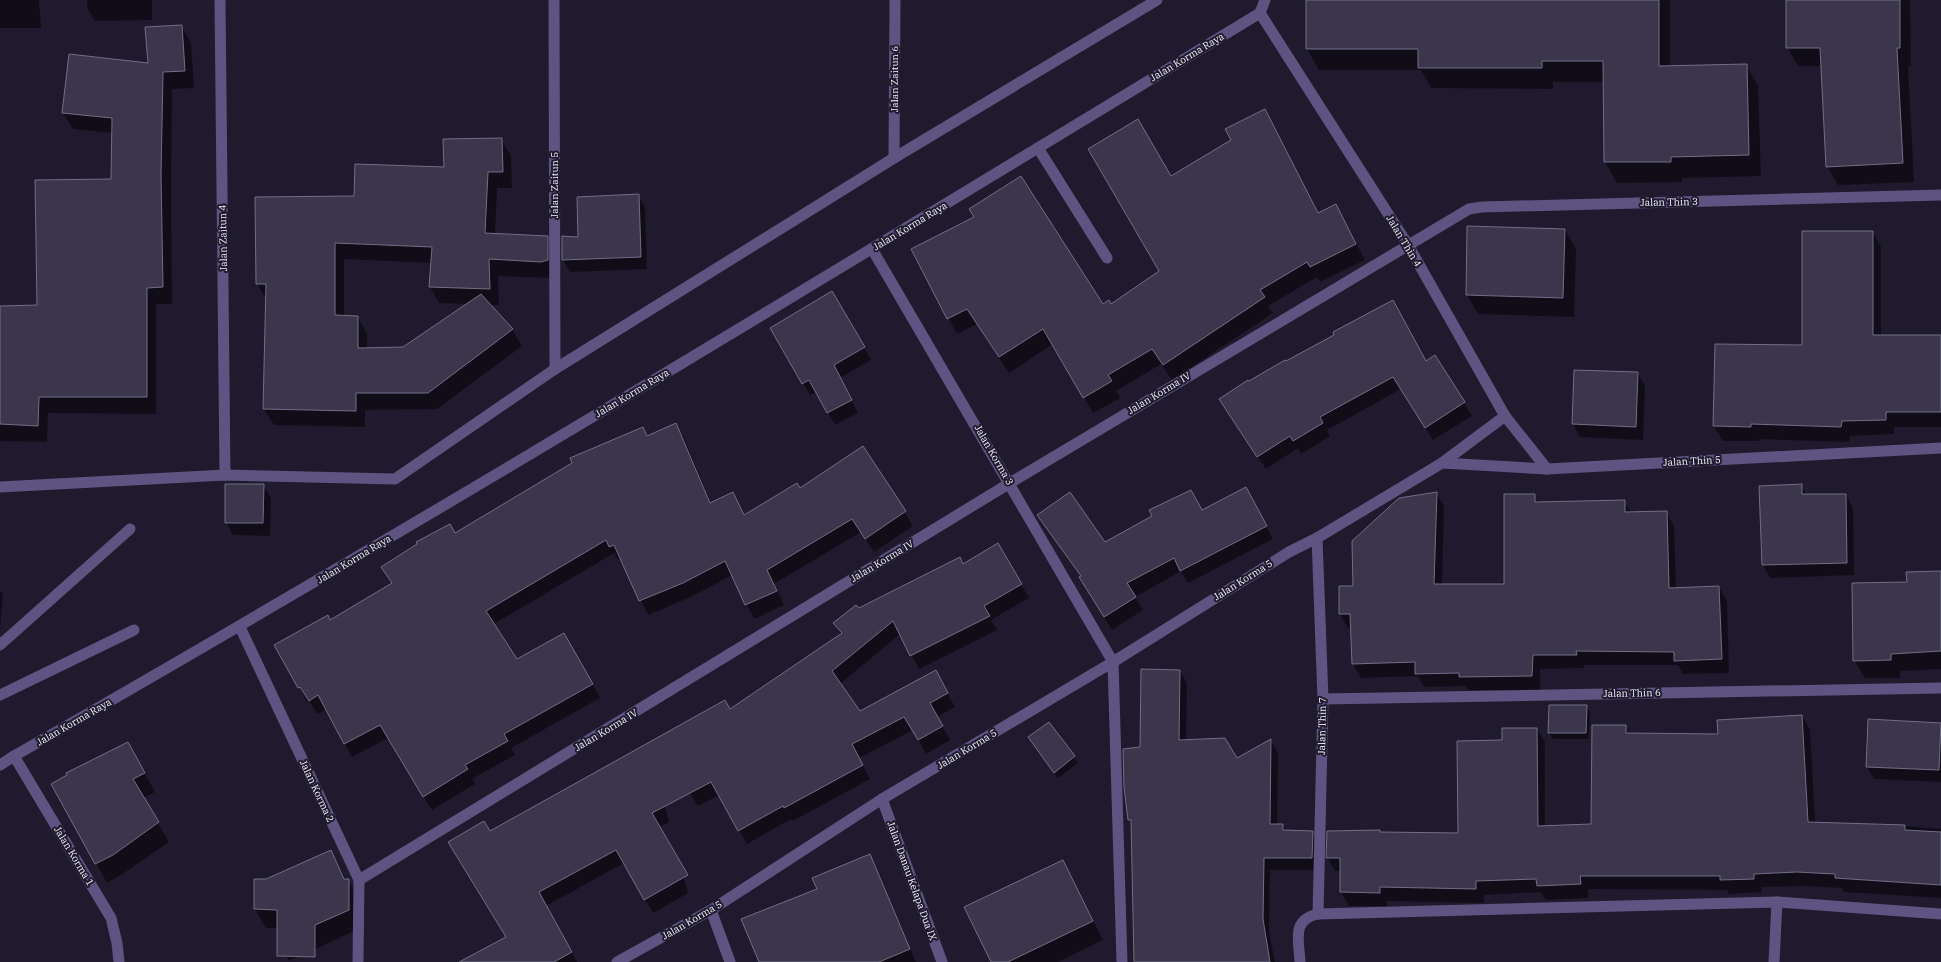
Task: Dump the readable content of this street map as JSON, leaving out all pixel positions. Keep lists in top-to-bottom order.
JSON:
{
  "streets": {
    "street": [
      "Jalan Korma Raya",
      "Jalan Zaitun 6",
      "Jalan Zaitun 5",
      "Jalan Thin 3",
      "Jalan Zaitun 4",
      "Jalan Thin 4",
      "Jalan Korma IV",
      "Jalan Korma 3",
      "Jalan Thin 5",
      "Jalan Korma 5",
      "Jalan Thin 6",
      "Jalan Thin 7",
      "Jalan Korma 2",
      "Jalan Korma 1",
      "Jalan Danau Kelapa Dua IX"
    ]
  },
  "crossings": [
    ["Jalan Korma Raya", "Jalan Thin 4"],
    ["Jalan Korma Raya", "Jalan Korma 3"],
    ["Jalan Korma Raya", "Jalan Korma 2"],
    ["Jalan Korma Raya", "Jalan Korma 1"],
    ["Jalan Thin 3", "Jalan Thin 4"],
    ["Jalan Thin 3", "Jalan Korma IV"],
    ["Jalan Thin 4", "Jalan Korma IV"],
    ["Jalan Thin 4", "Jalan Thin 5"],
    ["Jalan Thin 4", "Jalan Korma 5"],
    ["Jalan Korma IV", "Jalan Korma 3"],
    ["Jalan Korma IV", "Jalan Korma 2"],
    ["Jalan Korma 3", "Jalan Korma 5"],
    ["Jalan Thin 5", "Jalan Korma 5"],
    ["Jalan Korma 5", "Jalan Thin 7"],
    ["Jalan Korma 5", "Jalan Danau Kelapa Dua IX"],
    ["Jalan Thin 6", "Jalan Thin 7"]
  ]
}
